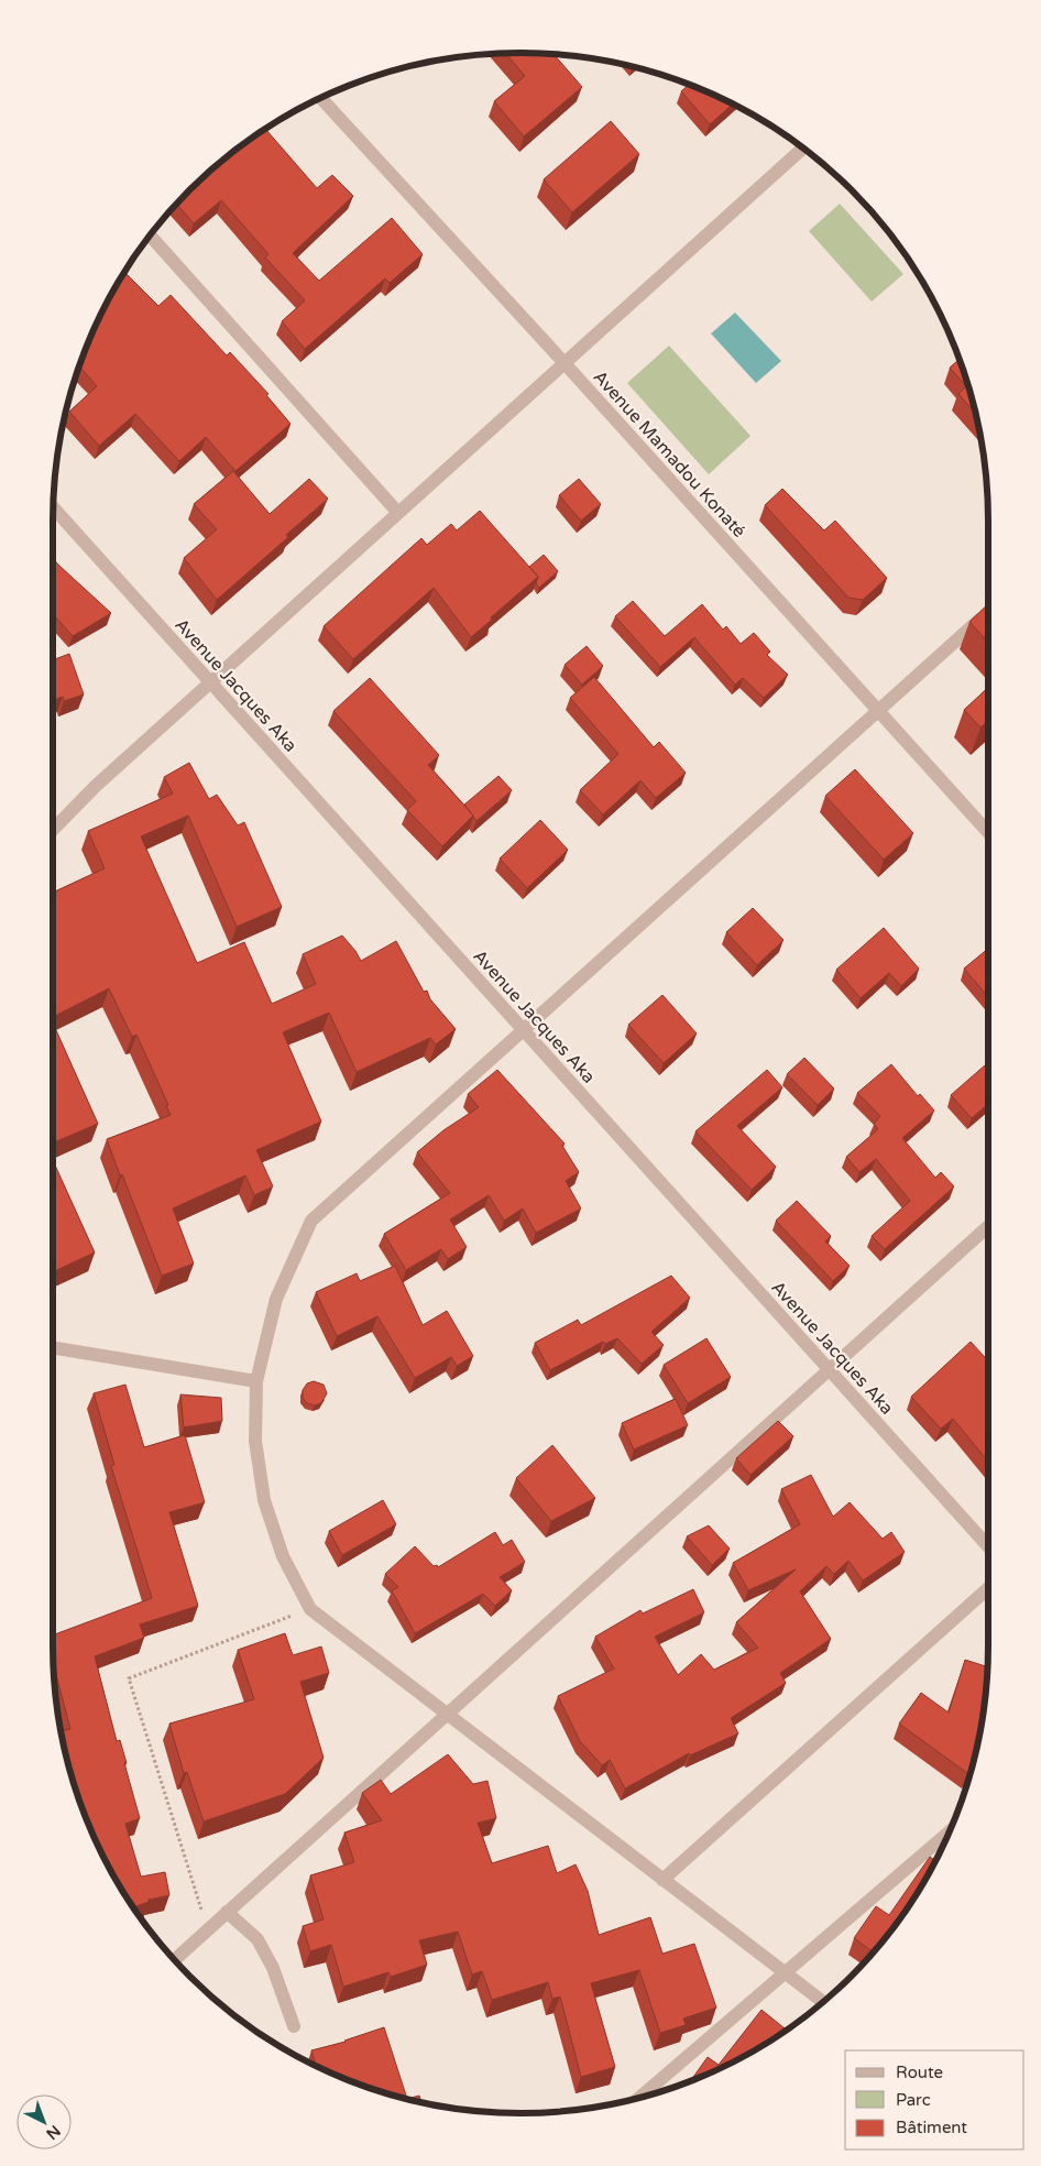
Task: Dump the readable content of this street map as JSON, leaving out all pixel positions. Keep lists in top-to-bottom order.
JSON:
{
  "streets": {
    "street": ["Avenue Mamadou Konaté", "Avenue Jacques Aka"]
  },
  "legend": ["Route", "Parc", "Bâtiment"],
  "north": "bottom right"
}
